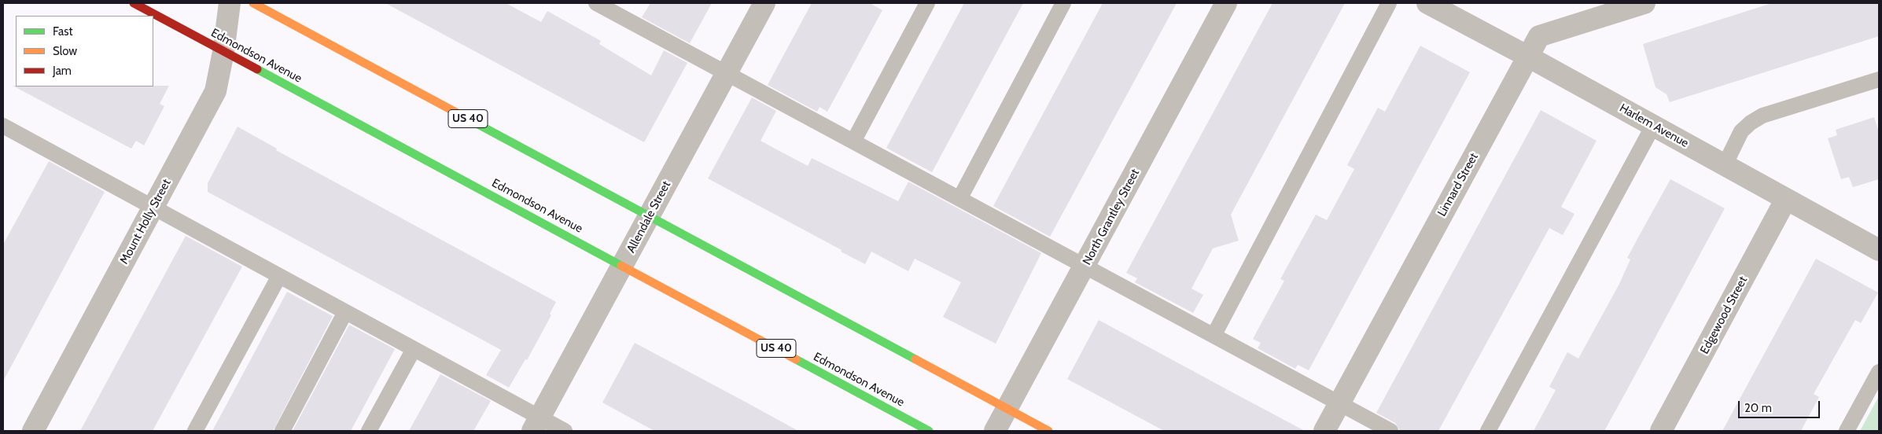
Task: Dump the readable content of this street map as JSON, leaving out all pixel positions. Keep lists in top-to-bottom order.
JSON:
{
  "streets": {
    "main road": ["Edmondson Avenue", "US 40"],
    "street": [
      "Harlem Avenue",
      "Linnard Street",
      "Allendale Street",
      "North Grantley Street",
      "Mount Holly Street",
      "Edgewood Street"
    ]
  },
  "crossings": [
    ["Edmondson Avenue", "Allendale Street"],
    ["Edmondson Avenue", "Mount Holly Street"],
    ["US 40", "Allendale Street"],
    ["US 40", "North Grantley Street"],
    ["Harlem Avenue", "Linnard Street"],
    ["Harlem Avenue", "Edgewood Street"]
  ],
  "legend": ["Fast", "Slow", "Jam"],
  "scale_bar": "20 m"
}
